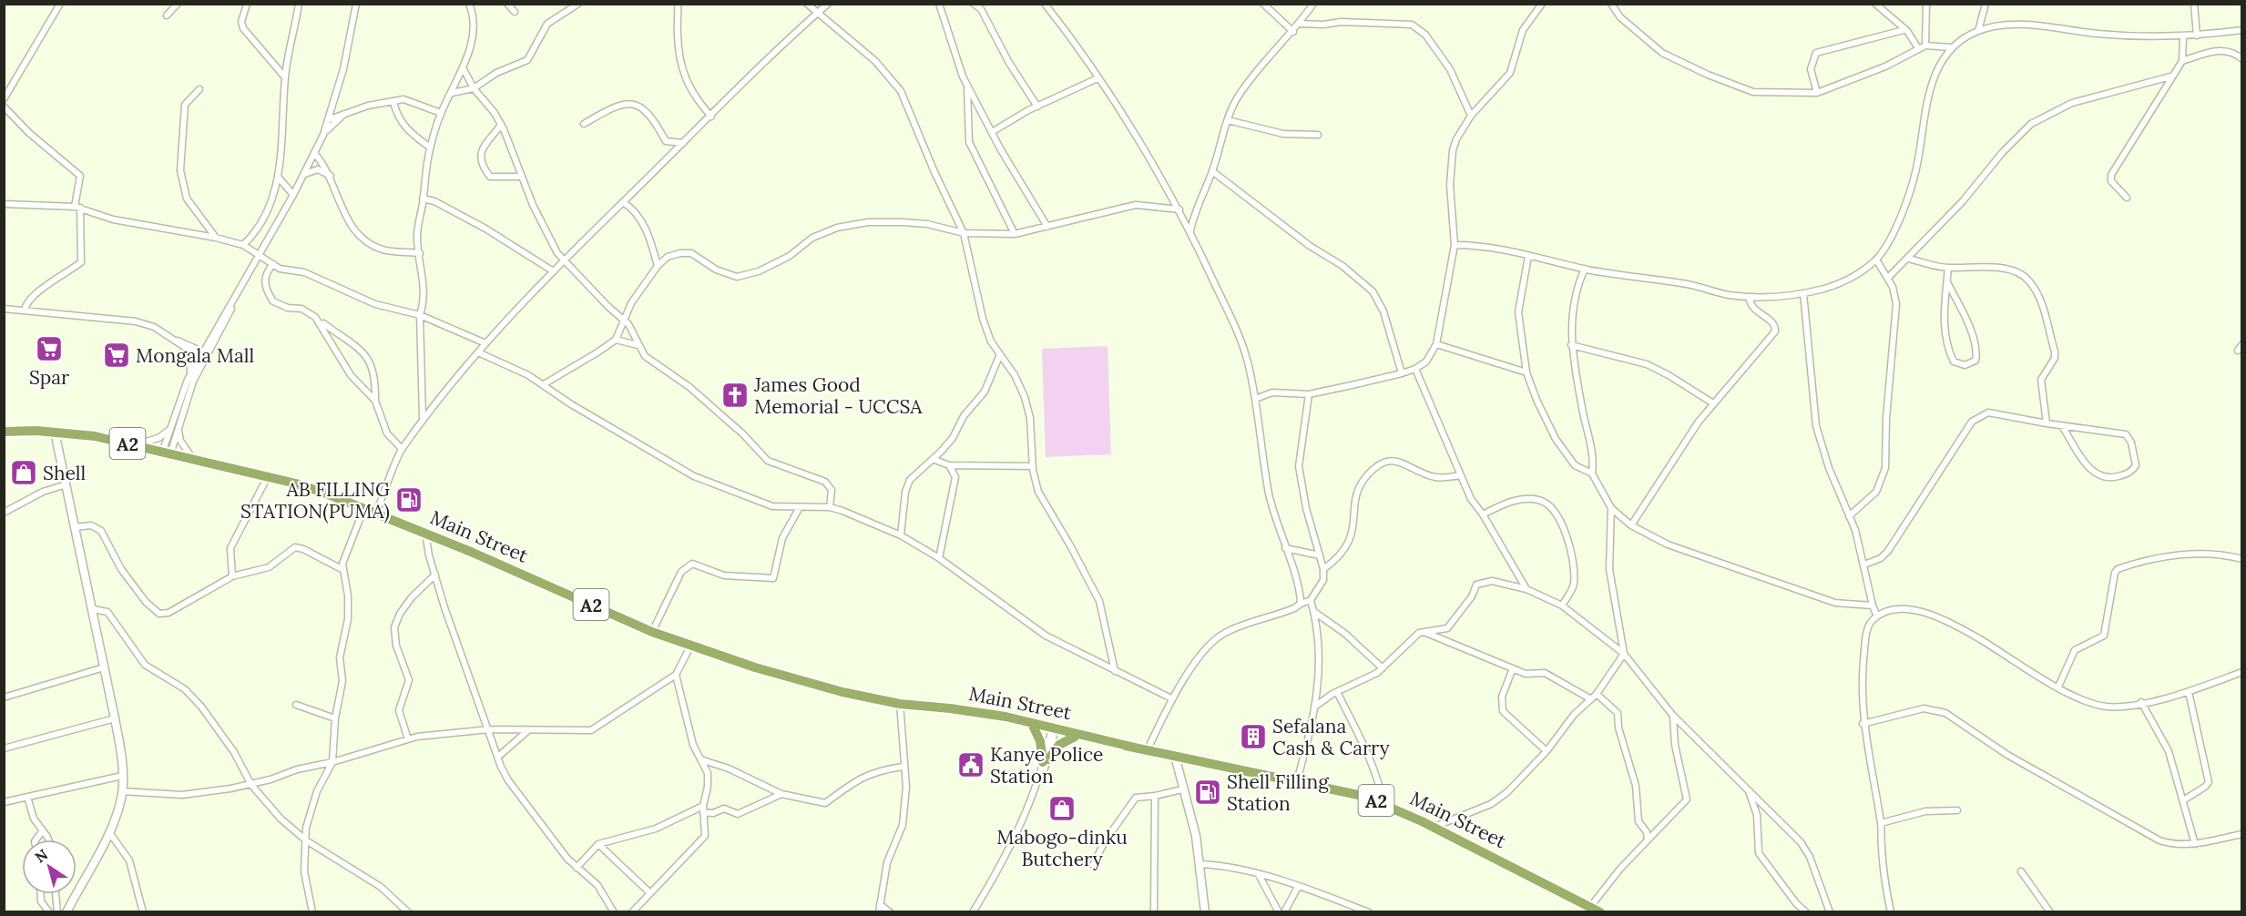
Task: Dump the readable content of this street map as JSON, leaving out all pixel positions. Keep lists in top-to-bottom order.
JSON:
{
  "streets": {
    "highway": ["A2", "Main Street"]
  },
  "places": {
    "supermarket": ["Spar", "Mongala Mall"],
    "church": ["James Good Memorial - UCCSA"],
    "shop": ["Shell", "Mabogo-dinku Butchery"],
    "fuel station": ["AB FILLING STATION(PUMA)", "Shell Filling Station"],
    "building": ["Sefalana Cash & Carry"],
    "public building": ["Kanye Police Station"]
  },
  "north": "top left"
}
